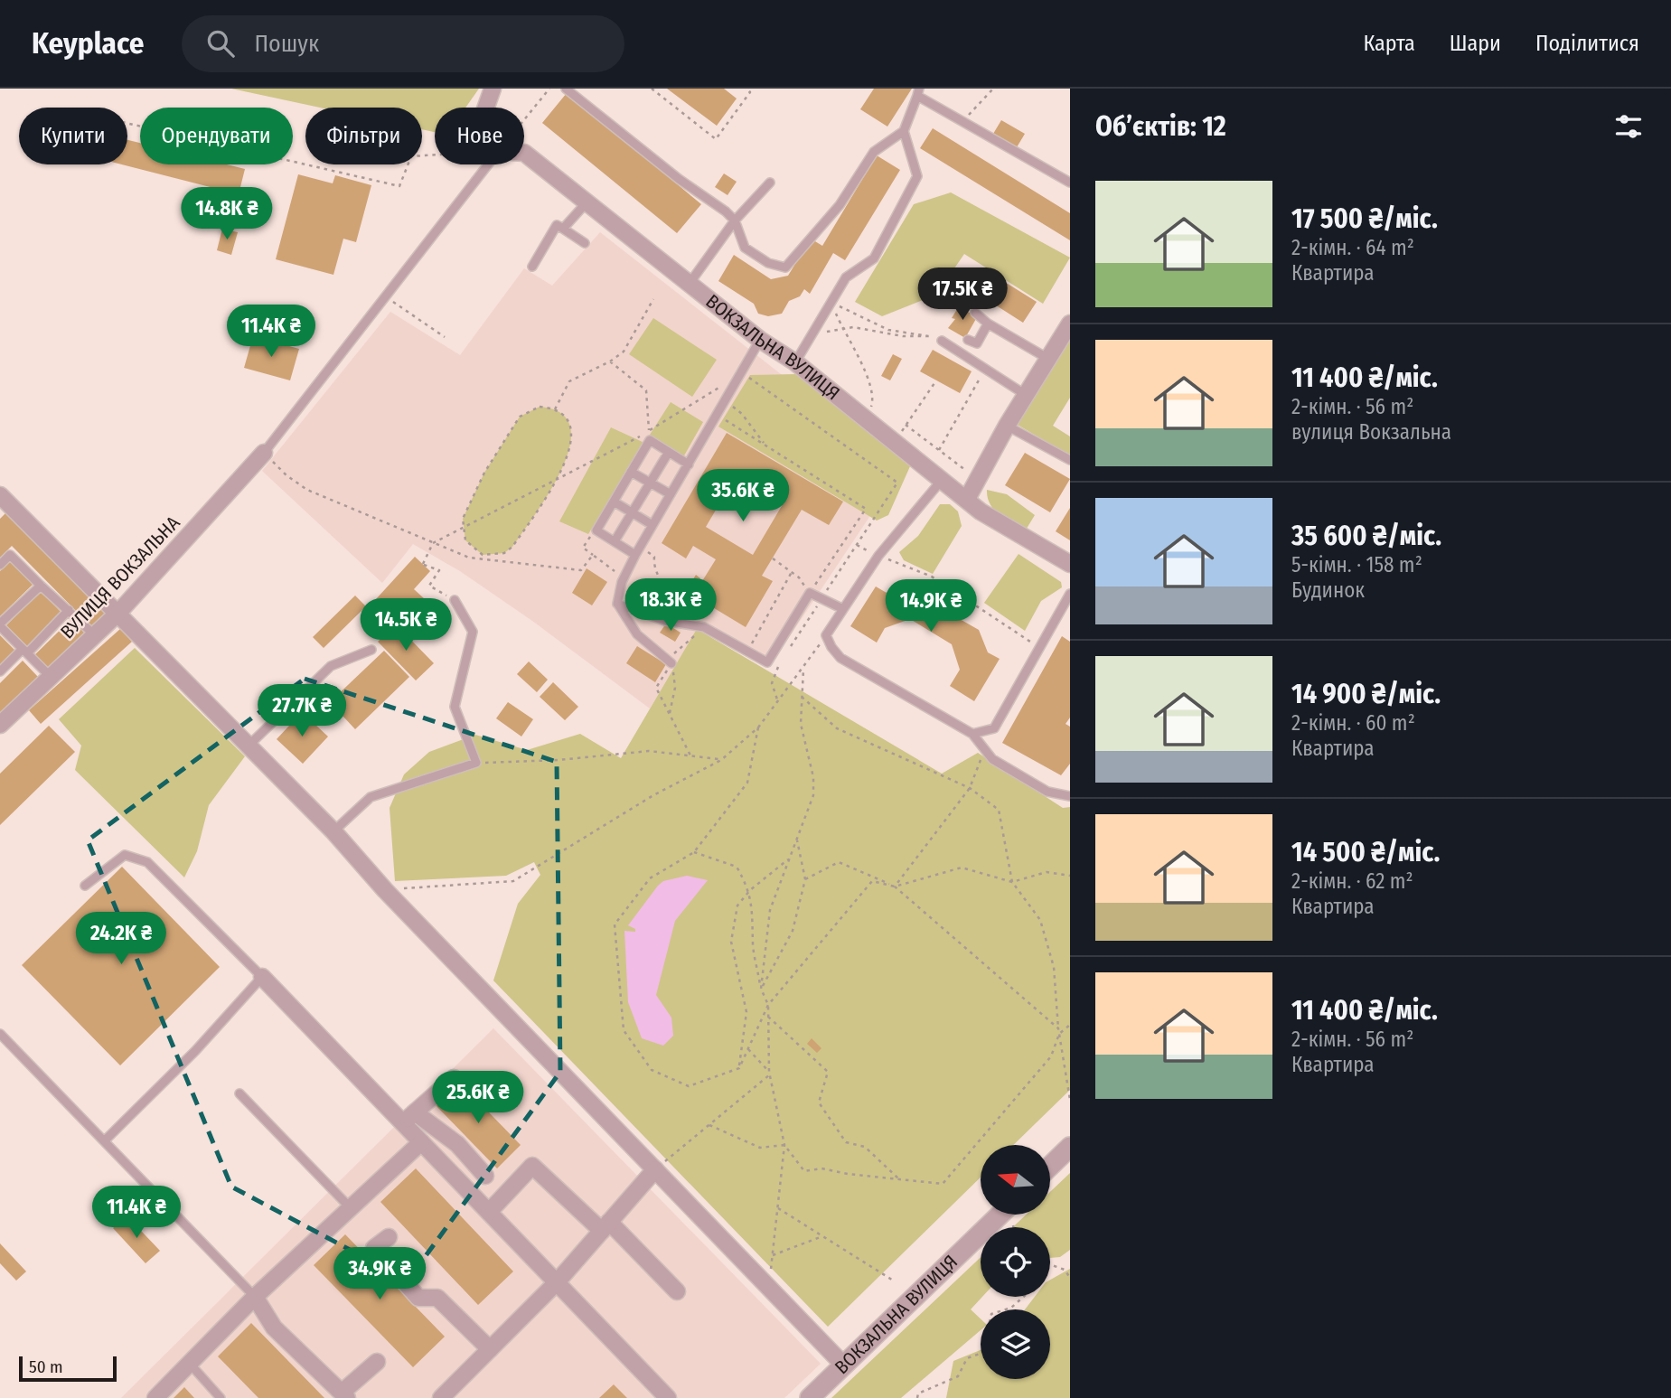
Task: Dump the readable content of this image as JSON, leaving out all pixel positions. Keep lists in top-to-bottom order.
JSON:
{
  "streets": {
    "street": ["ВОКЗАЛЬНА ВУЛИЦЯ", "ВУЛИЦЯ ВОКЗАЛЬНА"]
  },
  "scale_bar": "50 m",
  "north": "left",
  "page": {
    "header": "Keyplace",
    "search": "Пошук",
    "nav": ["Карта", "Шари", "Поділитися"],
    "heading": "Об’єктів: 12",
    "chip": [
      "Купити",
      "Орендувати",
      "Фільтри",
      "Нове"
    ],
    "list": [
      {
        "name": "17 500 ₴/міс.",
        "note": "2-кімн. · 64 m² · Квартира"
      },
      {
        "name": "11 400 ₴/міс.",
        "note": "2-кімн. · 56 m² · вулиця Вокзальна"
      },
      {
        "name": "35 600 ₴/міс.",
        "note": "5-кімн. · 158 m² · Будинок"
      },
      {
        "name": "14 900 ₴/міс.",
        "note": "2-кімн. · 60 m² · Квартира"
      },
      {
        "name": "14 500 ₴/міс.",
        "note": "2-кімн. · 62 m² · Квартира"
      },
      {
        "name": "11 400 ₴/міс.",
        "note": "2-кімн. · 56 m² · Квартира"
      }
    ],
    "price": [
      "14.8K ₴",
      "17.5K ₴",
      "11.4K ₴",
      "35.6K ₴",
      "18.3K ₴",
      "14.9K ₴",
      "14.5K ₴",
      "27.7K ₴",
      "24.2K ₴",
      "25.6K ₴",
      "11.4K ₴",
      "34.9K ₴"
    ],
    "scale": "50 m"
  }
}
